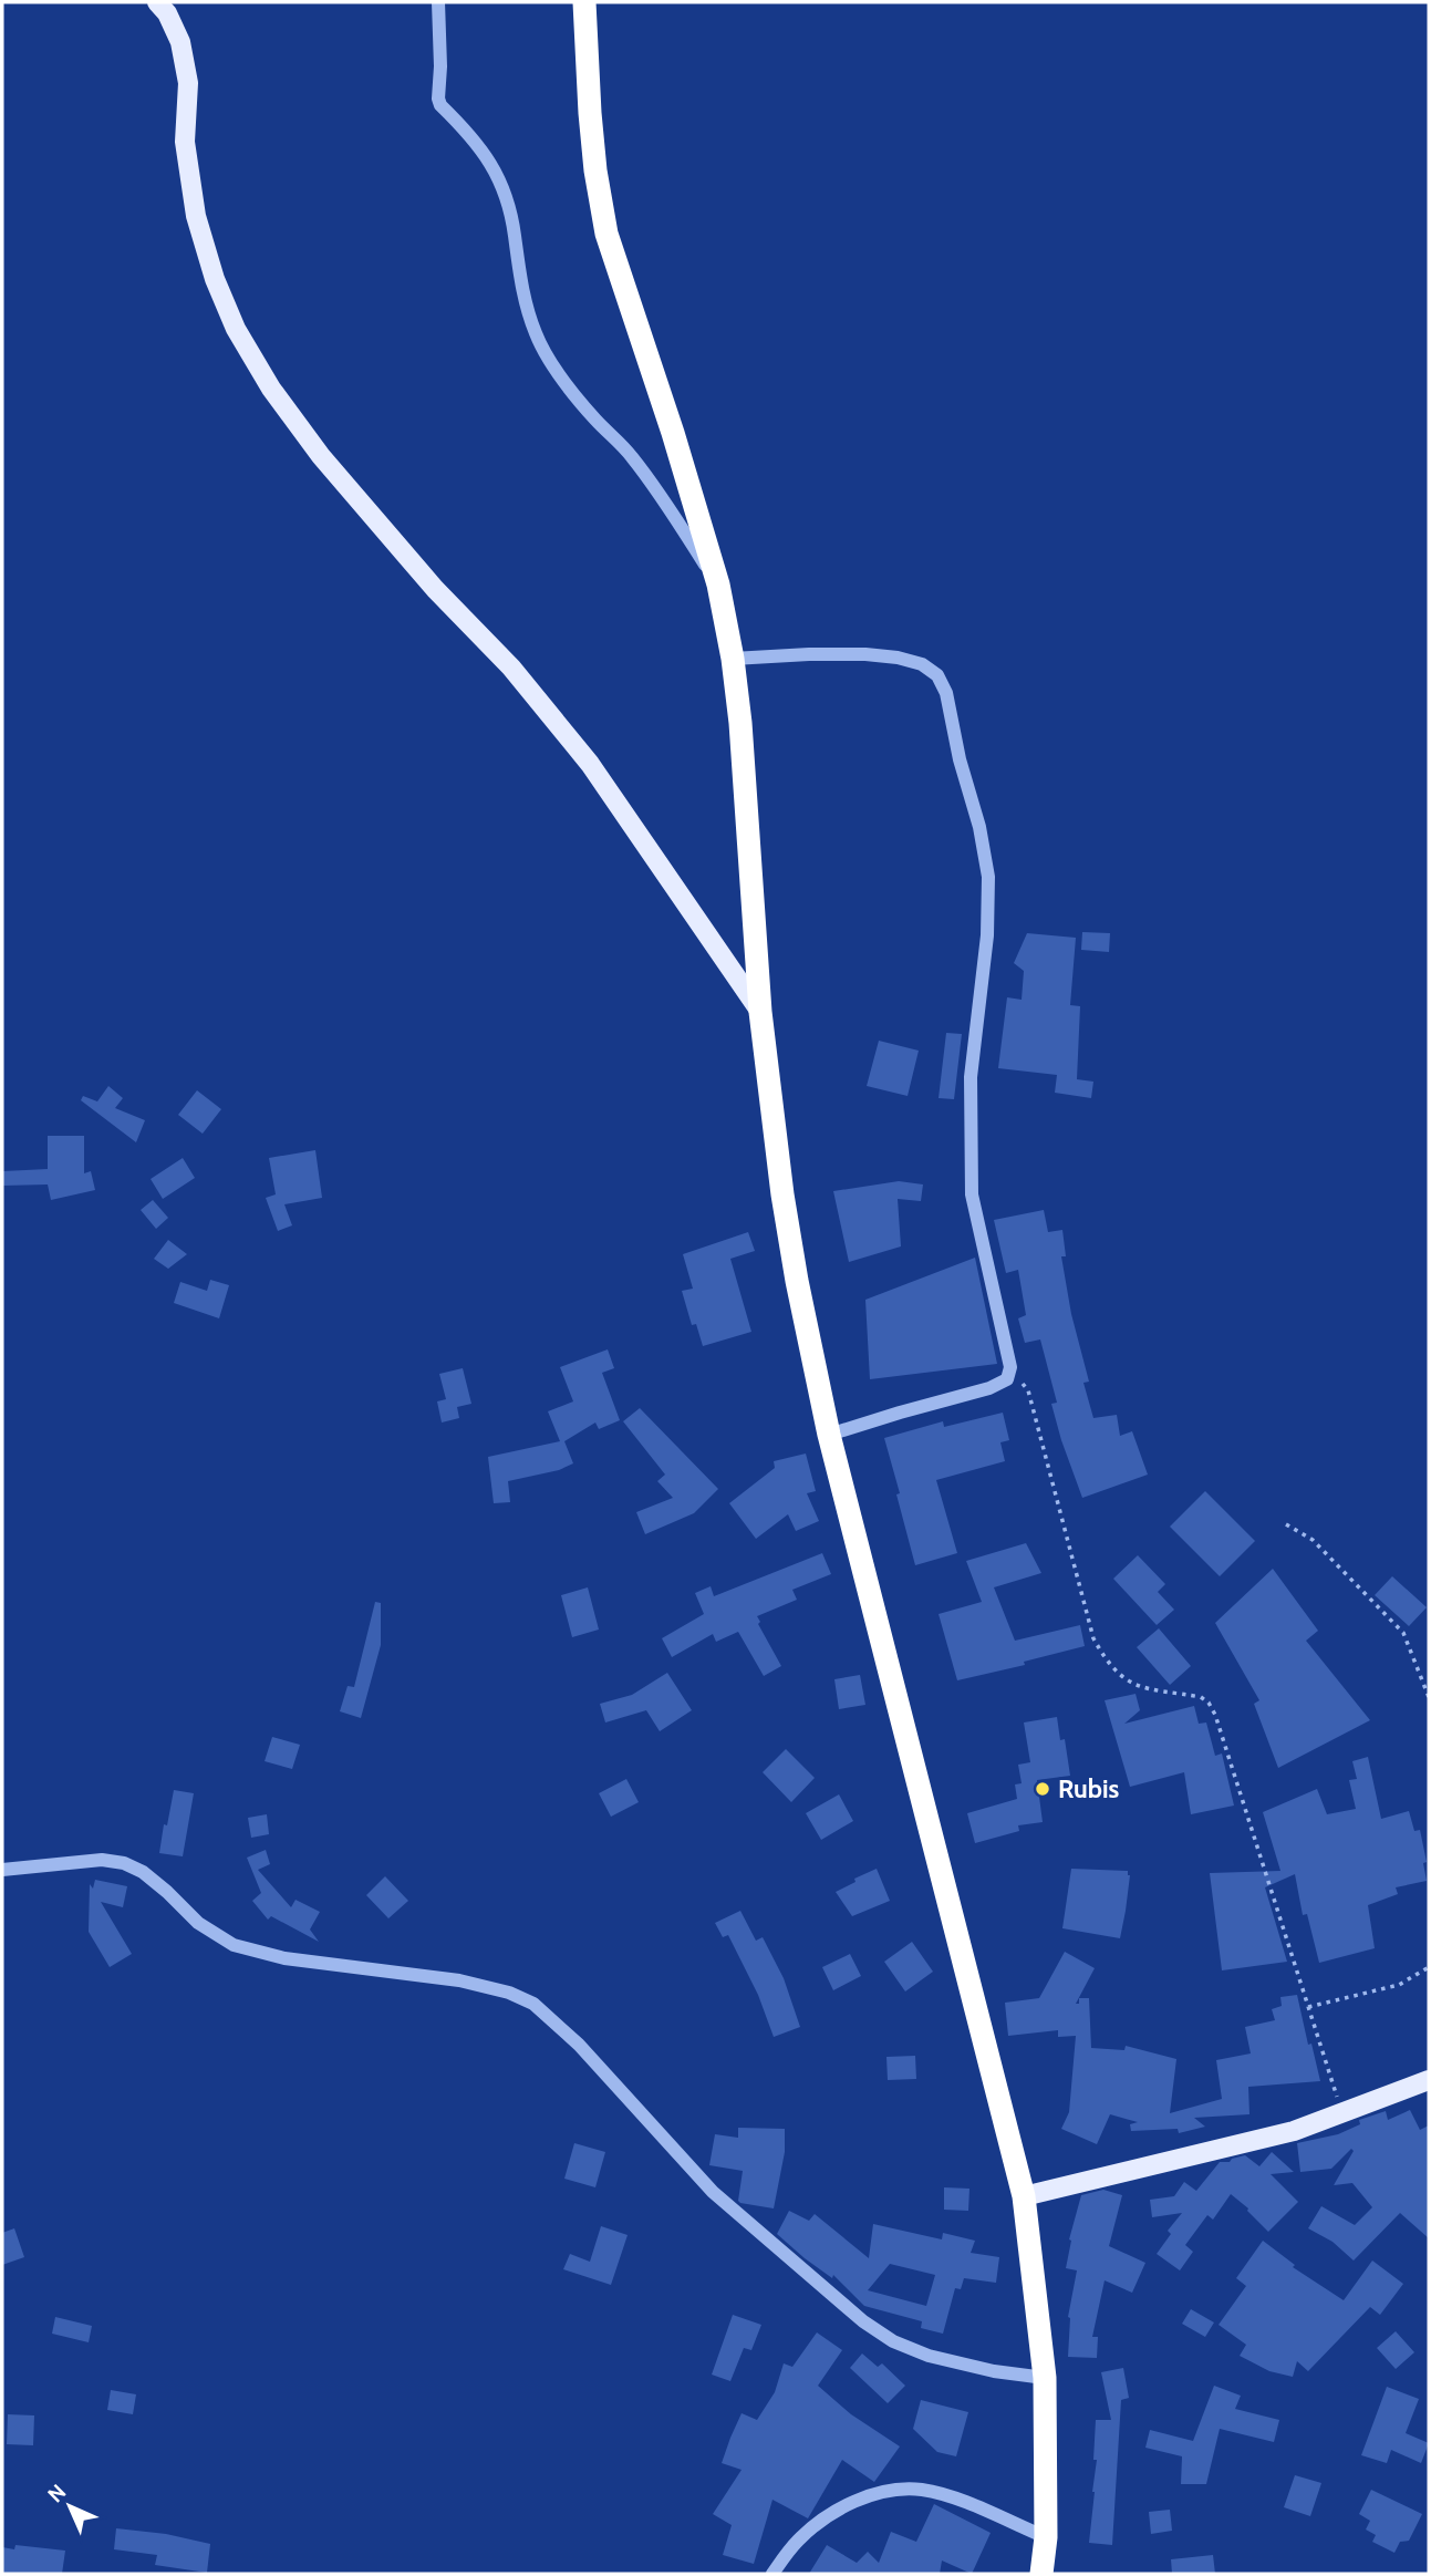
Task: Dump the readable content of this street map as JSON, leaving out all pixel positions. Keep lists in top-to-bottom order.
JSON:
{
  "places": ["Rubis"],
  "north": "top left"
}
